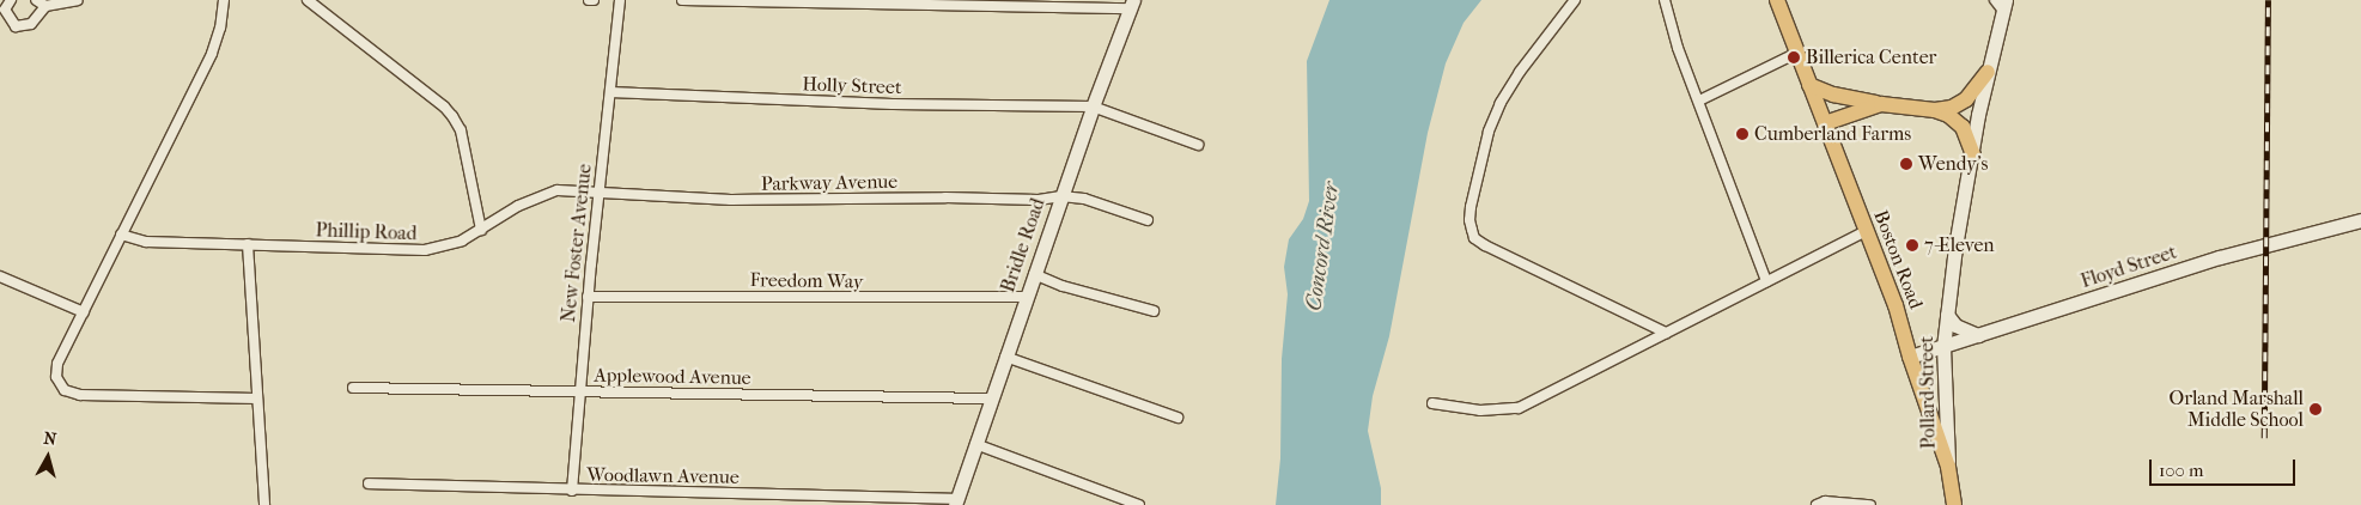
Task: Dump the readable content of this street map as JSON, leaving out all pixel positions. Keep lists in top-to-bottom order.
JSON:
{
  "streets": {
    "main road": [
      "Bridle Road",
      "Boston Road",
      "Floyd Street",
      "Pollard Street"
    ],
    "street": [
      "Holly Street",
      "Parkway Avenue",
      "Phillip Road",
      "New Foster Avenue",
      "Freedom Way",
      "Applewood Avenue",
      "Woodlawn Avenue"
    ]
  },
  "crossings": [
    ["Holly Street", "New Foster Avenue"],
    ["Holly Street", "Bridle Road"],
    ["Parkway Avenue", "Phillip Road"],
    ["Parkway Avenue", "New Foster Avenue"],
    ["Parkway Avenue", "Bridle Road"],
    ["Phillip Road", "New Foster Avenue"],
    ["New Foster Avenue", "Freedom Way"],
    ["New Foster Avenue", "Applewood Avenue"],
    ["New Foster Avenue", "Woodlawn Avenue"],
    ["Bridle Road", "Freedom Way"],
    ["Bridle Road", "Applewood Avenue"],
    ["Bridle Road", "Woodlawn Avenue"],
    ["Boston Road", "Floyd Street"],
    ["Boston Road", "Pollard Street"],
    ["Floyd Street", "Pollard Street"]
  ],
  "water": ["Concord River"],
  "places": [
    "Billerica Center",
    "Cumberland Farms",
    "Wendy's",
    "7-Eleven",
    "Orland Marshall Middle School"
  ],
  "scale_bar": "100 m",
  "north": "top"
}
